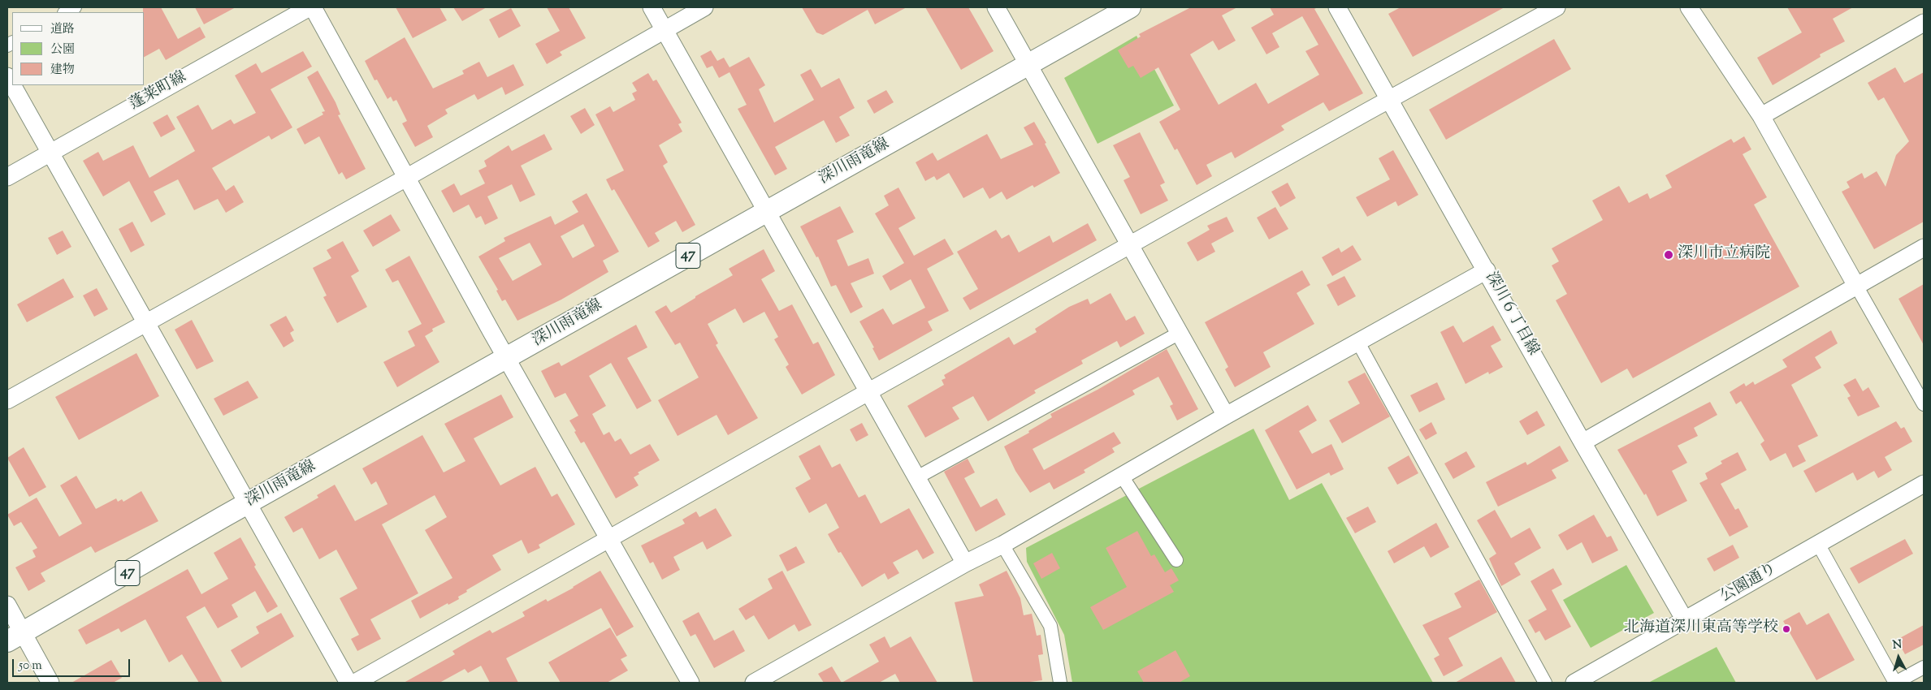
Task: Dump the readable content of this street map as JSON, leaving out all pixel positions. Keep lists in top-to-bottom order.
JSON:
{
  "streets": {
    "main road": ["深川雨竜線", "47"],
    "street": ["蓬莱町線", "深川６丁目線", "公園通り"]
  },
  "crossings": [
    ["深川６丁目線", "公園通り"]
  ],
  "places": ["深川市立病院", "北海道深川東高等学校"],
  "legend": ["道路", "公園", "建物"],
  "scale_bar": "50 m",
  "north": "top"
}
